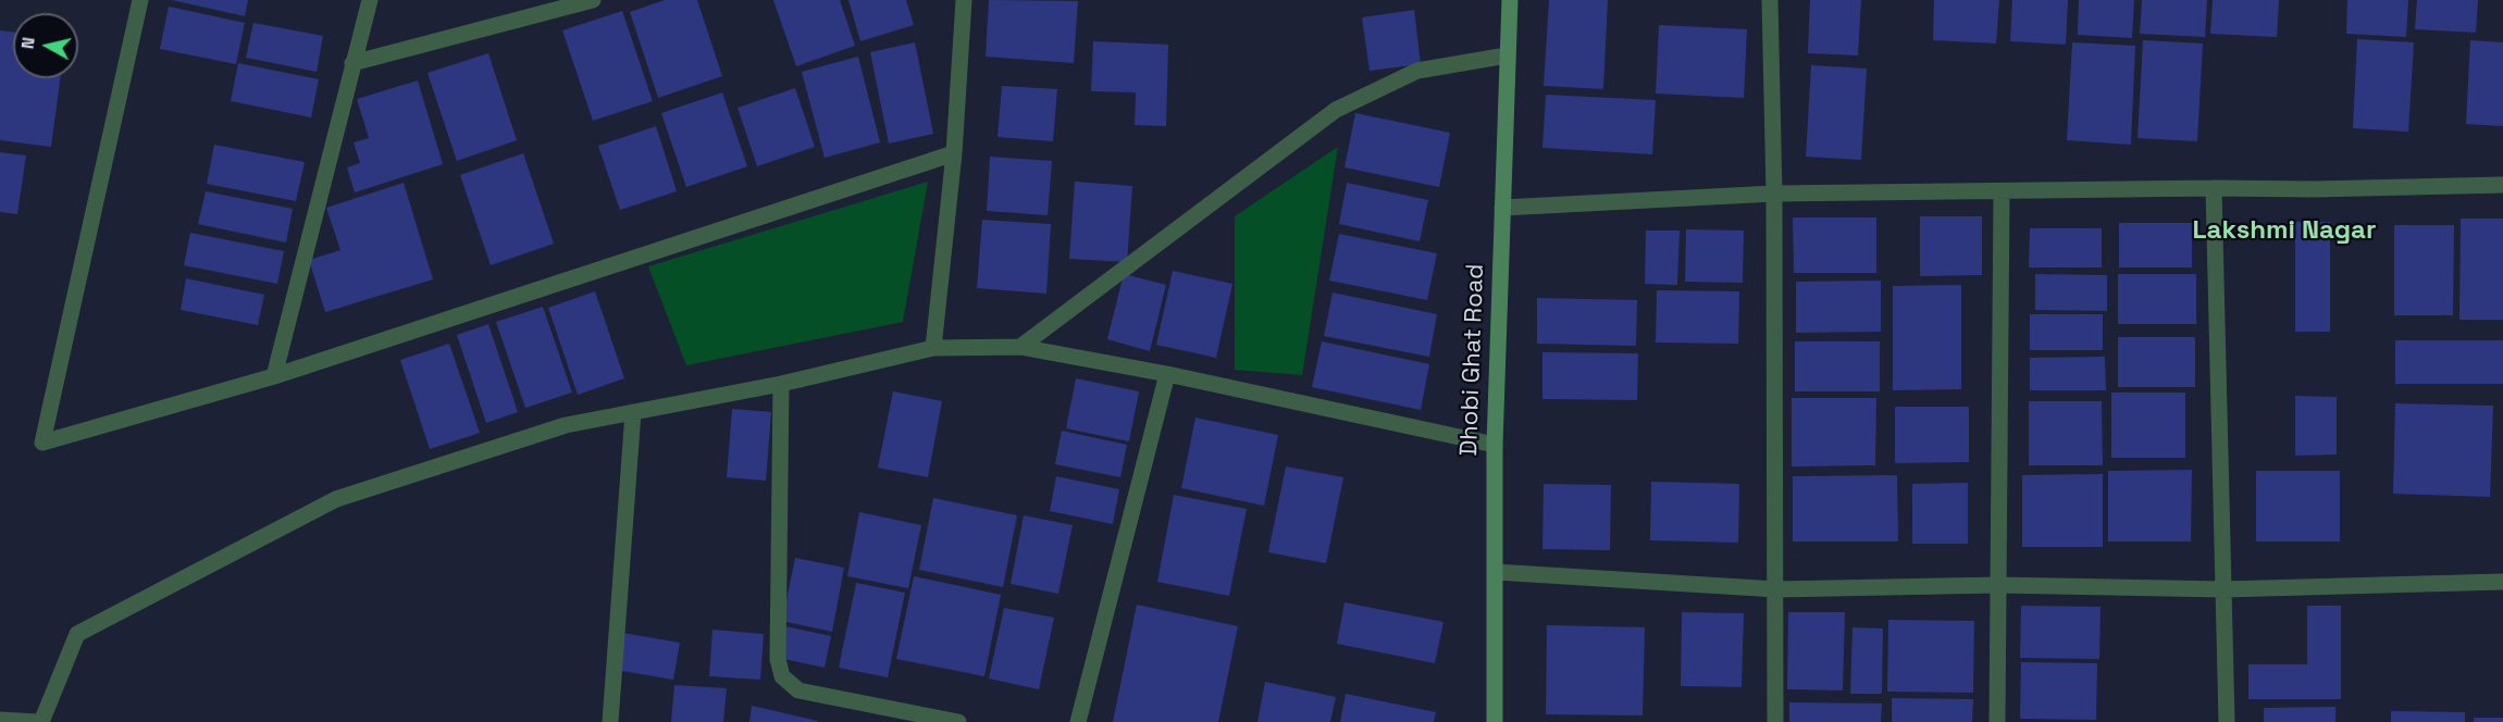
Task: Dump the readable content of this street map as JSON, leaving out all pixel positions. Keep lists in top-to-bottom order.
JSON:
{
  "streets": {
    "main road": ["Dhobi Ghat Road"]
  },
  "districts": ["Lakshmi Nagar"],
  "north": "left"
}
